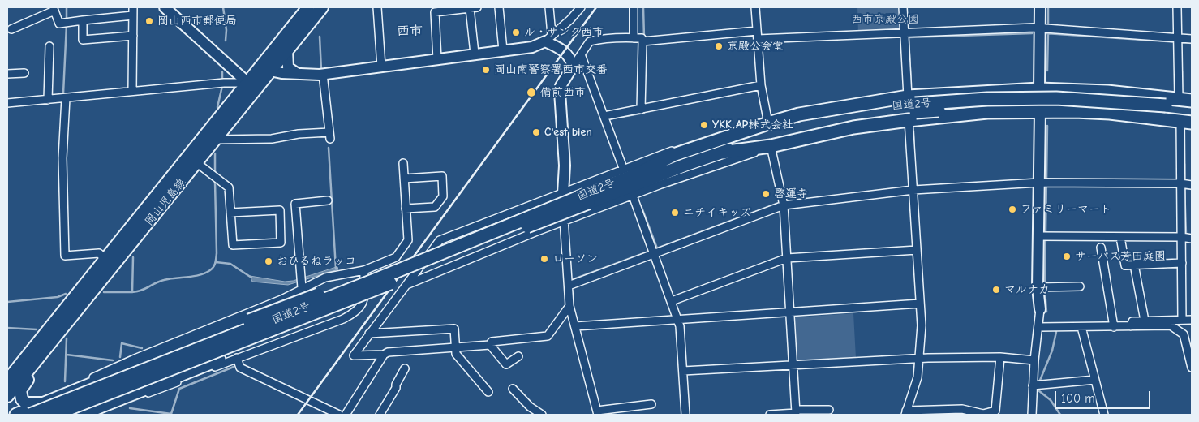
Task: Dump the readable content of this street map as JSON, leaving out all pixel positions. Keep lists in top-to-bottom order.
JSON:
{
  "streets": {
    "highway": ["国道2号"],
    "main road": ["岡山児島線"]
  },
  "districts": ["西市"],
  "parks": ["西市京殿公園"],
  "places": [
    "岡山西市郵便局",
    "ル・サンク西市",
    "京殿公会堂",
    "岡山南警察署西市交番",
    "備前西市",
    "YKK AP株式会社",
    "C'est bien",
    "啓運寺",
    "ファミリーマート",
    "ニチイキッズ",
    "サーパス芳田庭園",
    "ローソン",
    "おひるねラッコ",
    "マルナカ"
  ],
  "scale_bar": "100 m"
}
